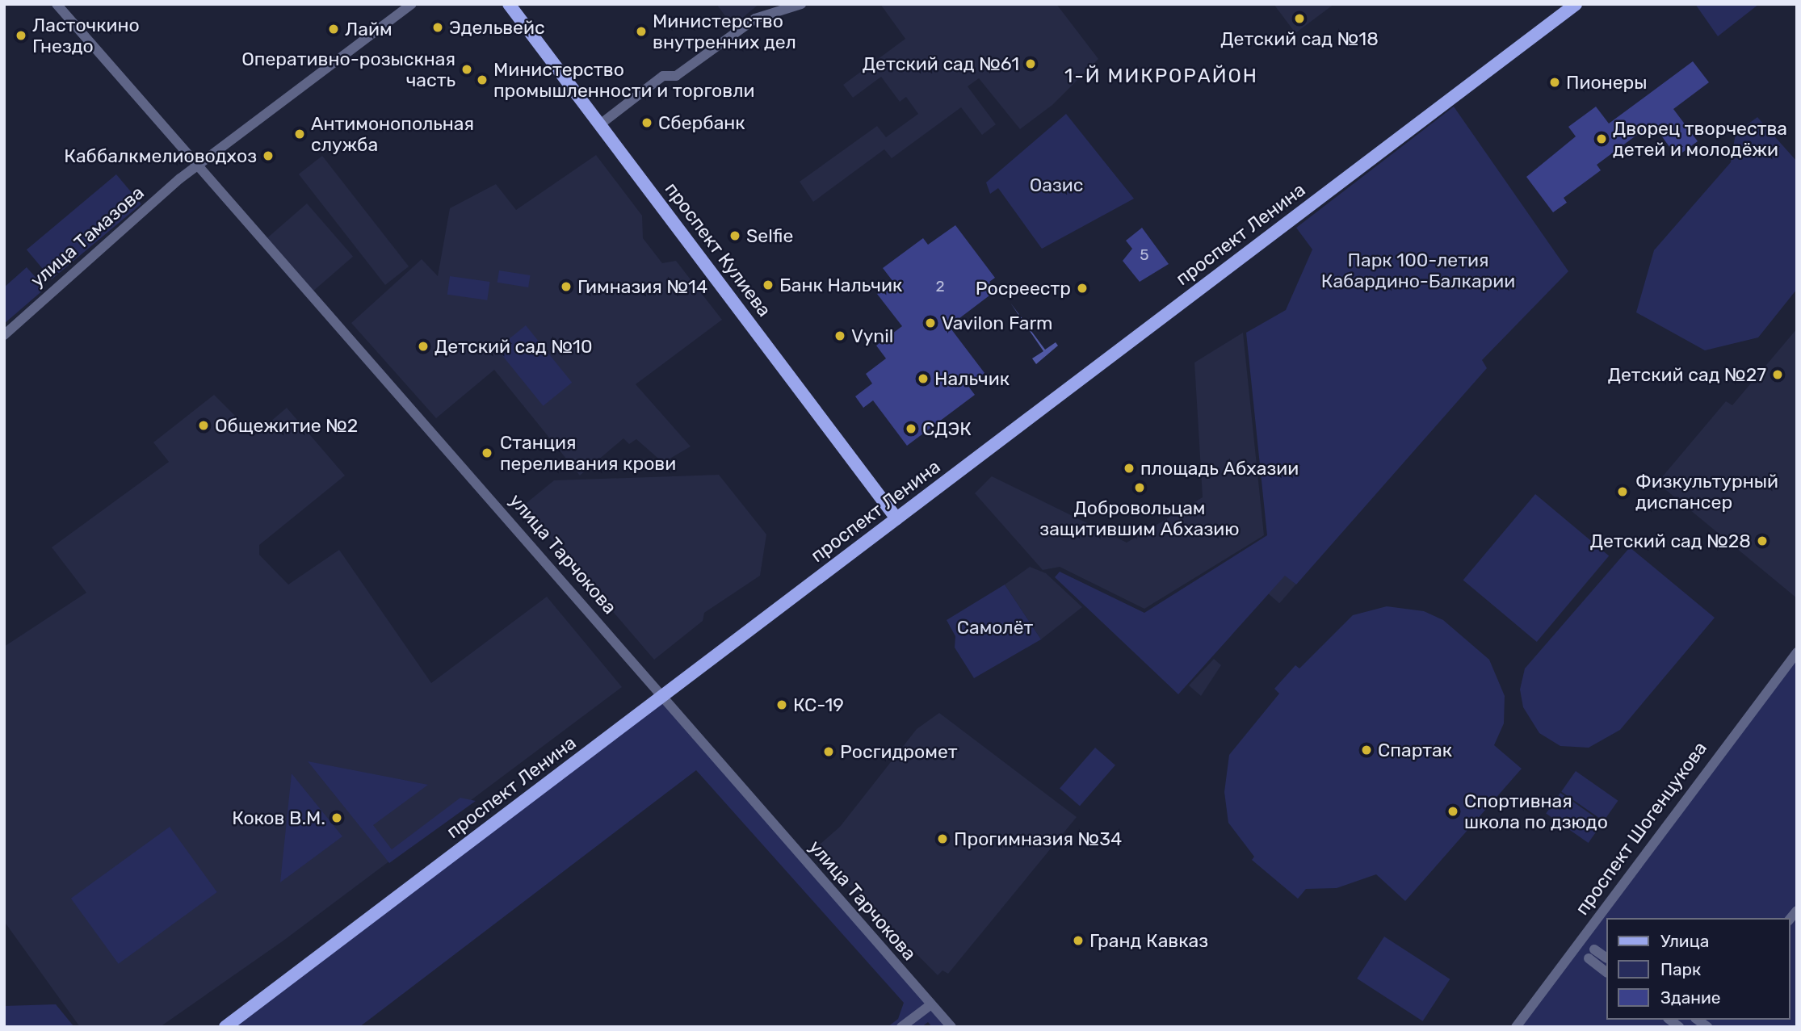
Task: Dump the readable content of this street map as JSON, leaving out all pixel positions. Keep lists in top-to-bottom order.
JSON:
{
  "streets": {
    "main road": ["проспект Ленина", "проспект Кулиева"],
    "street": ["улица Тамазова", "улица Тарчокова", "проспект Шогенцукова"]
  },
  "crossings": [
    ["проспект Ленина", "проспект Кулиева"],
    ["проспект Ленина", "улица Тарчокова"],
    ["улица Тамазова", "улица Тарчокова"]
  ],
  "districts": ["1-Й МИКРОРАЙОН"],
  "parks": ["Оазис", "Парк 100-летия Кабардино-Балкарии", "Самолёт"],
  "places": [
    "Детский сад №18",
    "Эдельвейс",
    "Лайм",
    "Министерство внутренних дел",
    "Ласточкино Гнездо",
    "Детский сад №61",
    "Оперативно-розыскная часть",
    "Министерство промышленности и торговли",
    "Пионеры",
    "Сбербанк",
    "Антимонопольная служба",
    "Дворец творчества детей и молодёжи",
    "Каббалкмелиоводхоз",
    "Selfie",
    "Банк Нальчик",
    "Гимназия №14",
    "Росреестр",
    "Vavilon Farm",
    "Vynil",
    "Детский сад №10",
    "Детский сад №27",
    "Нальчик",
    "Общежитие №2",
    "СДЭК",
    "Станция переливания крови",
    "площадь Абхазии",
    "Добровольцам защитившим Абхазию",
    "Физкультурный диспансер",
    "Детский сад №28",
    "КС-19",
    "Спартак",
    "Росгидромет",
    "Спортивная школа по дзюдо",
    "Коков В.М.",
    "Прогимназия №34",
    "Гранд Кавказ"
  ],
  "house_numbers": ["5", "2"],
  "legend": ["Улица", "Парк", "Здание"]
}
